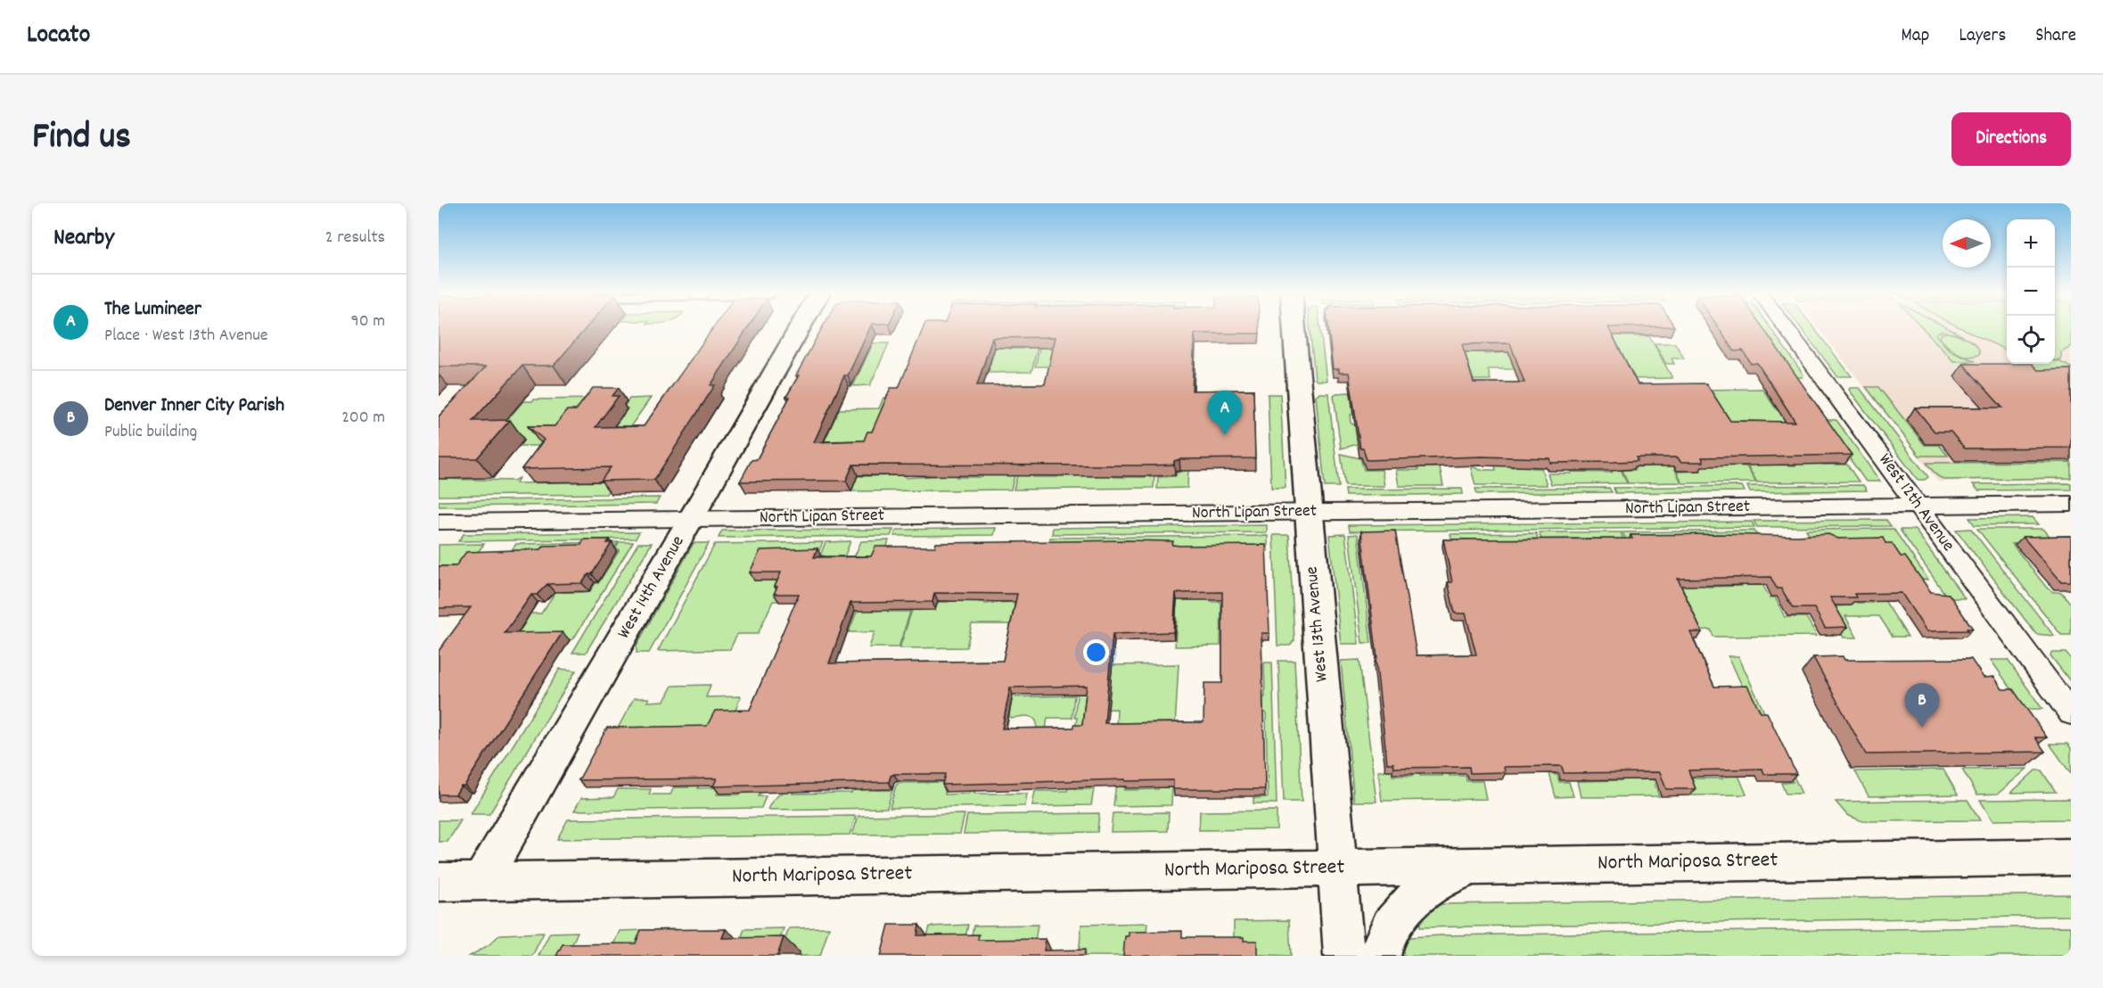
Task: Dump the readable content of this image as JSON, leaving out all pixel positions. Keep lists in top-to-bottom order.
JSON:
{
  "streets": {
    "street": [
      "West 12th Avenue",
      "North Lipan Street",
      "West 14th Avenue",
      "West 13th Avenue",
      "North Mariposa Street"
    ]
  },
  "crossings": [
    ["West 12th Avenue", "North Lipan Street"],
    ["North Lipan Street", "West 14th Avenue"],
    ["North Lipan Street", "West 13th Avenue"],
    ["West 14th Avenue", "North Mariposa Street"],
    ["West 13th Avenue", "North Mariposa Street"]
  ],
  "north": "left",
  "page": {
    "header": "Locato",
    "nav": ["Map", "Layers", "Share"],
    "title": "Find us",
    "buttons": "Directions",
    "heading": ["Nearby", "2 results"],
    "map_buttons": ["+", "−"],
    "list": [
      {
        "mark": "A",
        "name": "The Lumineer",
        "note": "Place · West 13th Avenue",
        "value": "90 m"
      },
      {
        "mark": "B",
        "name": "Denver Inner City Parish",
        "note": "Public building",
        "value": "200 m"
      }
    ],
    "pins": ["A", "B"]
  }
}
